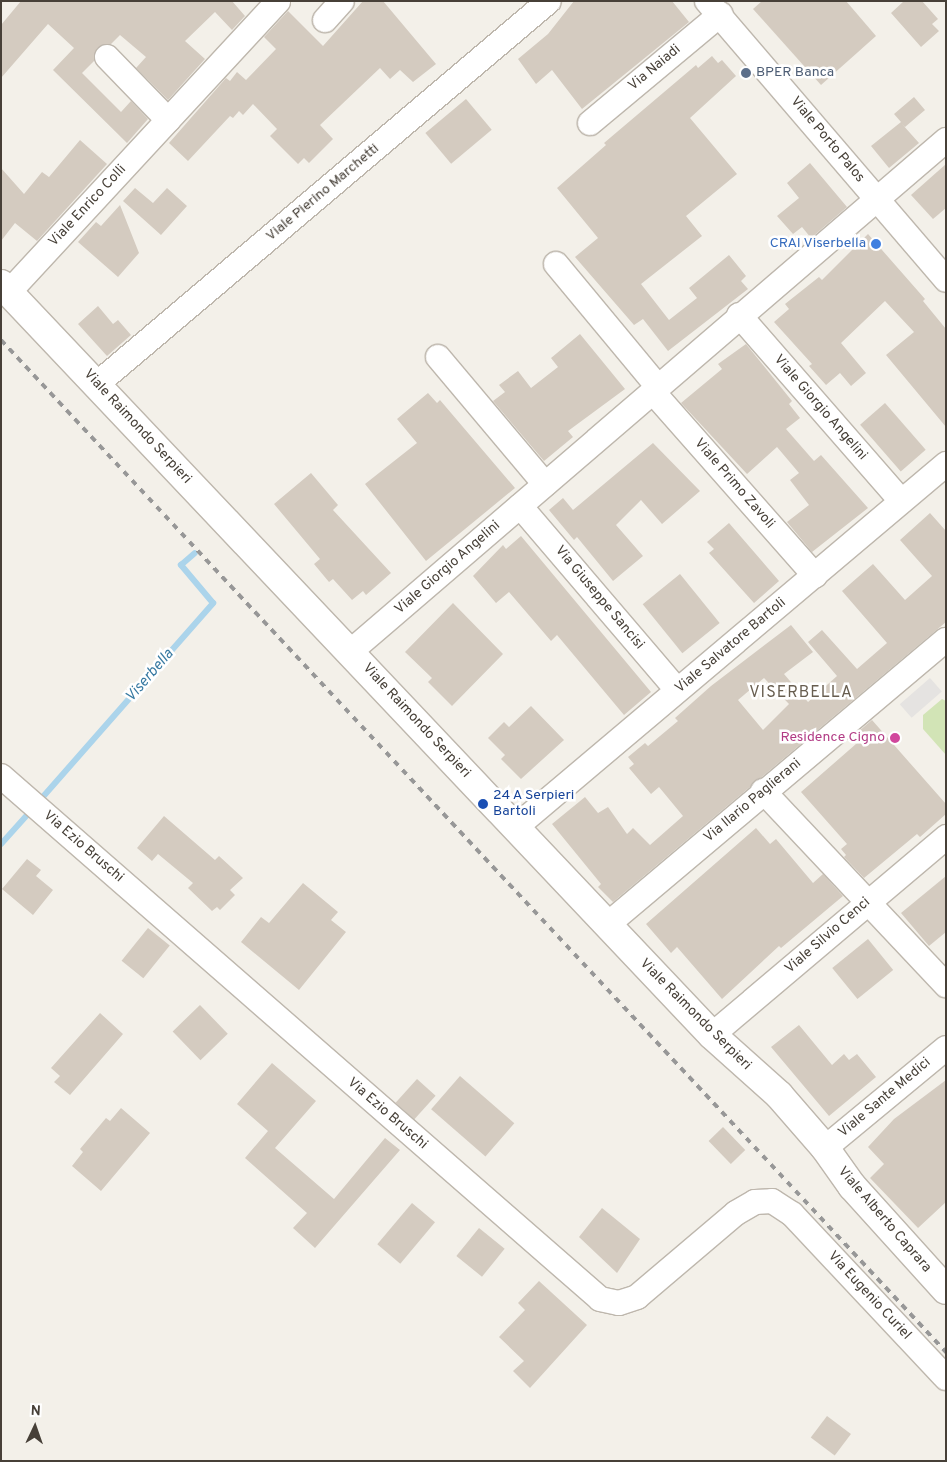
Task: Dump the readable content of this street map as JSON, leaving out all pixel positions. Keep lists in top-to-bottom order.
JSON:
{
  "streets": {
    "street": [
      "Via Naiadi",
      "Viale Porto Palos",
      "Viale Pierino Marchetti",
      "Viale Enrico Colli",
      "Viale Giorgio Angelini",
      "Viale Raimondo Serpieri",
      "Viale Primo Zavoli",
      "Via Giuseppe Sancisi",
      "Viale Salvatore Bartoli",
      "Via Ilario Paglierani",
      "Via Ezio Bruschi",
      "Viale Silvio Cenci",
      "Viale Sante Medici",
      "Viale Alberto Caprara",
      "Via Eugenio Curiel"
    ]
  },
  "crossings": [
    ["Via Naiadi", "Viale Porto Palos"],
    ["Viale Porto Palos", "Viale Giorgio Angelini"],
    ["Viale Pierino Marchetti", "Viale Raimondo Serpieri"],
    ["Viale Enrico Colli", "Viale Raimondo Serpieri"],
    ["Viale Giorgio Angelini", "Viale Raimondo Serpieri"],
    ["Viale Giorgio Angelini", "Viale Primo Zavoli"],
    ["Viale Giorgio Angelini", "Via Giuseppe Sancisi"],
    ["Viale Giorgio Angelini", "Viale Salvatore Bartoli"],
    ["Viale Raimondo Serpieri", "Viale Salvatore Bartoli"],
    ["Viale Raimondo Serpieri", "Via Ilario Paglierani"],
    ["Viale Raimondo Serpieri", "Viale Silvio Cenci"],
    ["Viale Raimondo Serpieri", "Viale Sante Medici"],
    ["Viale Raimondo Serpieri", "Viale Alberto Caprara"],
    ["Viale Primo Zavoli", "Viale Salvatore Bartoli"],
    ["Via Giuseppe Sancisi", "Viale Salvatore Bartoli"],
    ["Via Ezio Bruschi", "Via Eugenio Curiel"],
    ["Viale Sante Medici", "Viale Alberto Caprara"]
  ],
  "districts": ["VISERBELLA"],
  "water": ["Viserbella"],
  "places": [
    "BPER Banca",
    "CRAI Viserbella",
    "Residence Cigno",
    "24 A Serpieri Bartoli"
  ],
  "north": "top"
}
